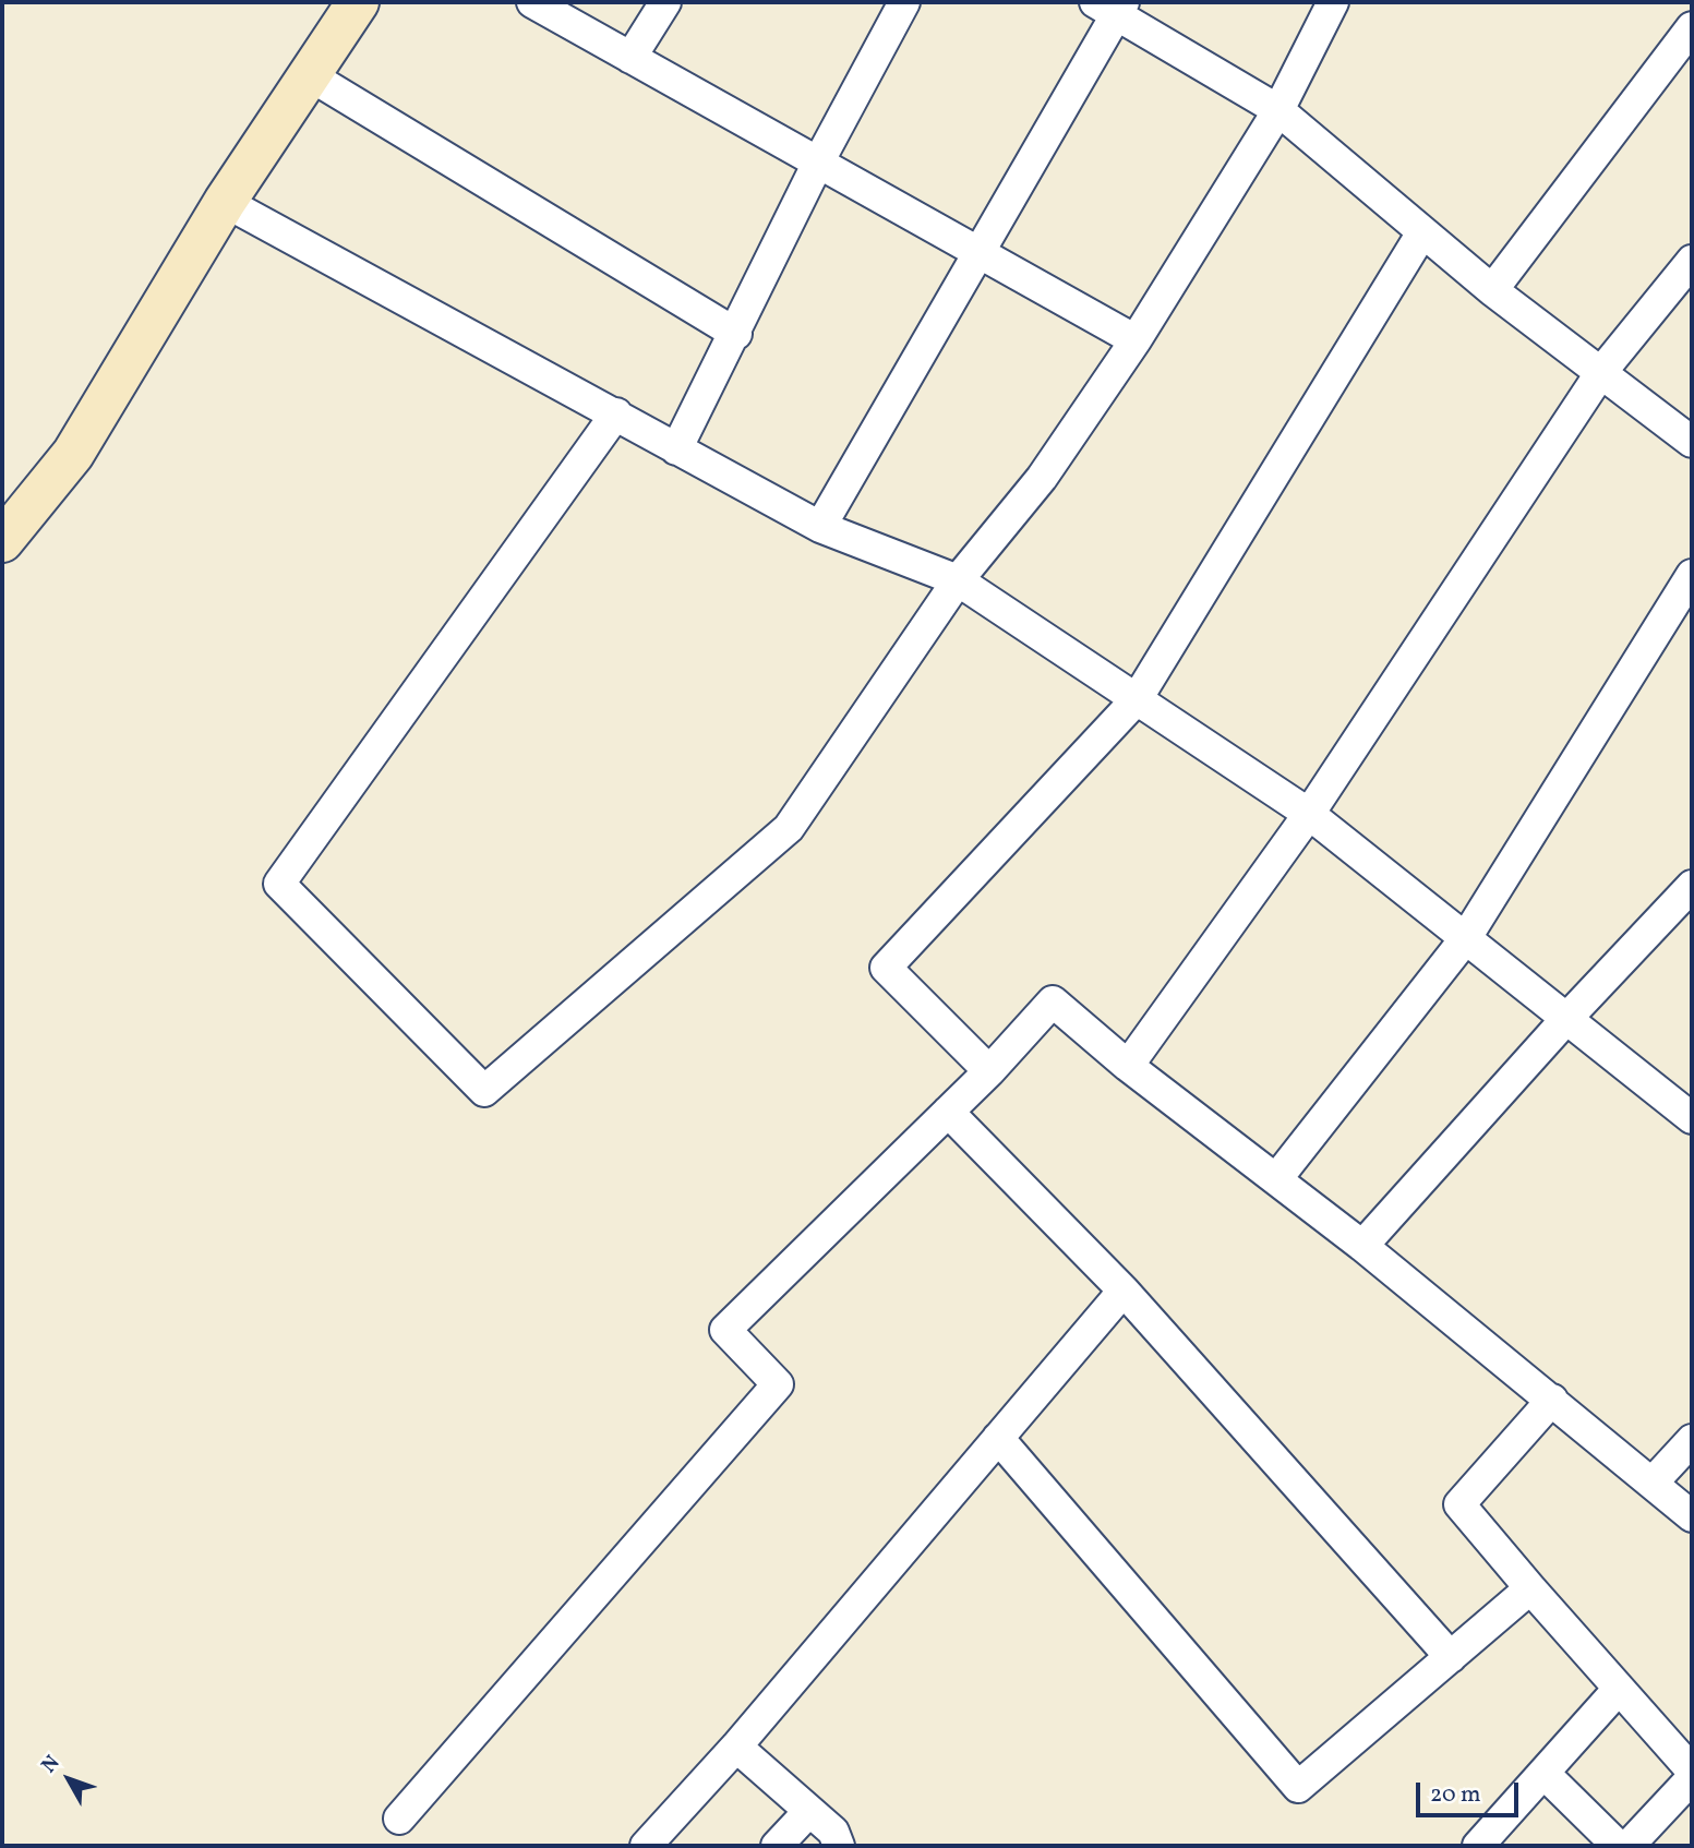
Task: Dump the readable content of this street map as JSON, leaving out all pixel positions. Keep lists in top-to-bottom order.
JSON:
{
  "scale_bar": "20 m",
  "north": "top left"
}
